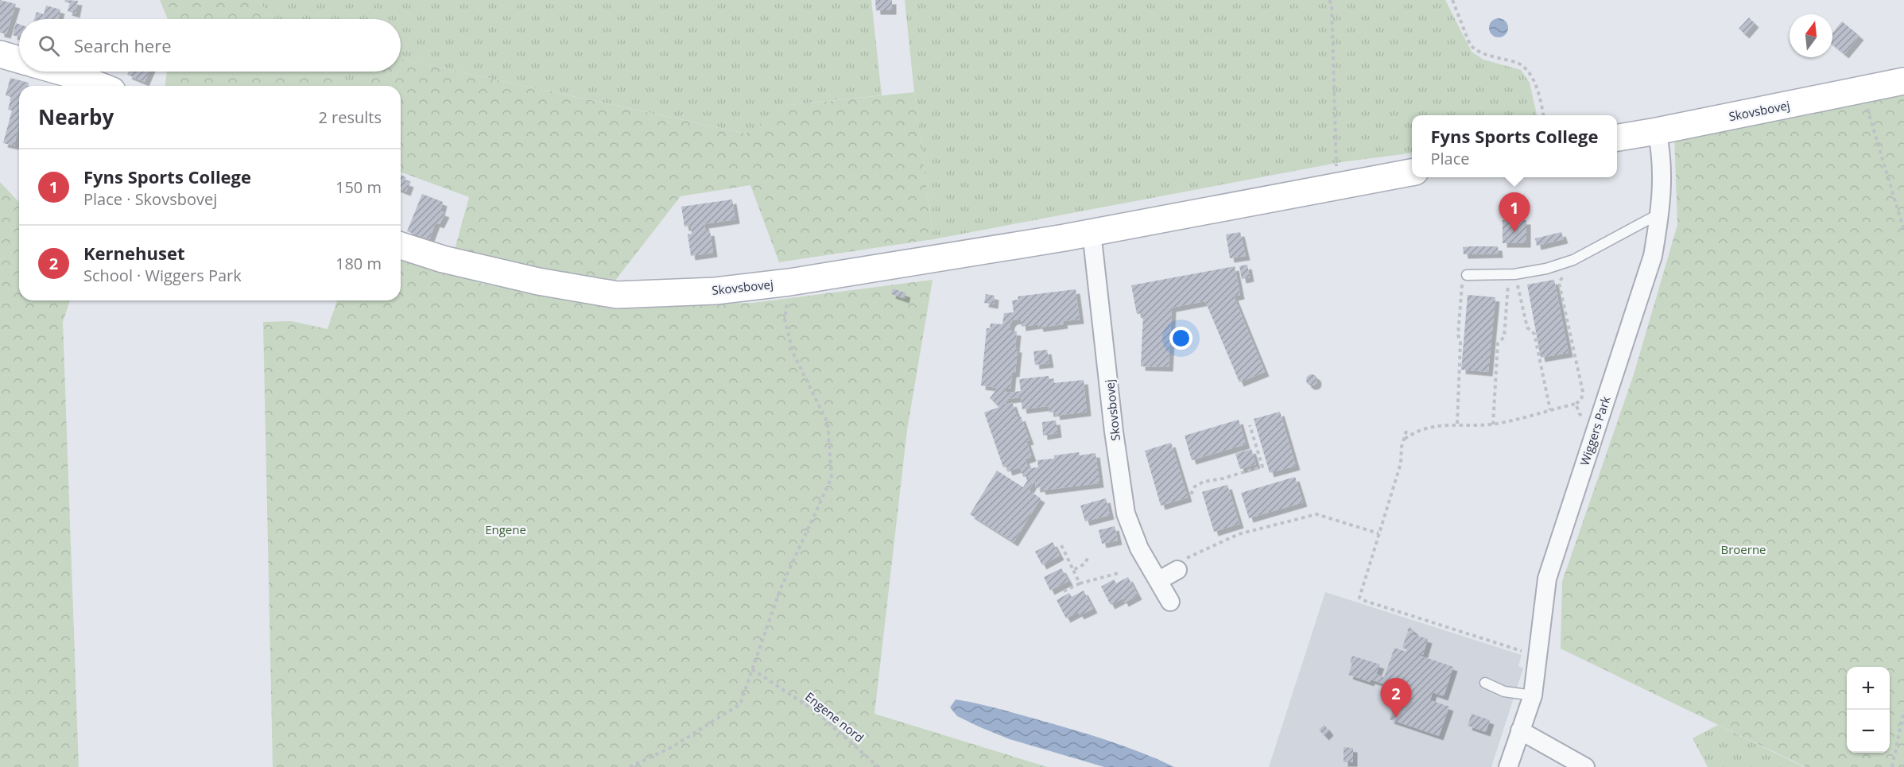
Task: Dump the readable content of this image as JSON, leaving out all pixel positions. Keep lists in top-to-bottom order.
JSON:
{
  "streets": {
    "street": ["Skovsbovej", "Wiggers Park"],
    "path": ["Engene nord"]
  },
  "crossings": [
    ["Skovsbovej", "Wiggers Park"]
  ],
  "parks": ["Engene", "Broerne"],
  "north": "top",
  "page": {
    "search": "Search here",
    "heading": ["Nearby", "2 results"],
    "popup": ["Fyns Sports College", "Place"],
    "list": [
      {
        "mark": "1",
        "name": "Fyns Sports College",
        "note": "Place · Skovsbovej",
        "value": "150 m"
      },
      {
        "mark": "2",
        "name": "Kernehuset",
        "note": "School · Wiggers Park",
        "value": "180 m"
      }
    ],
    "pins": ["1", "2"],
    "map_buttons": ["+", "−"]
  }
}
